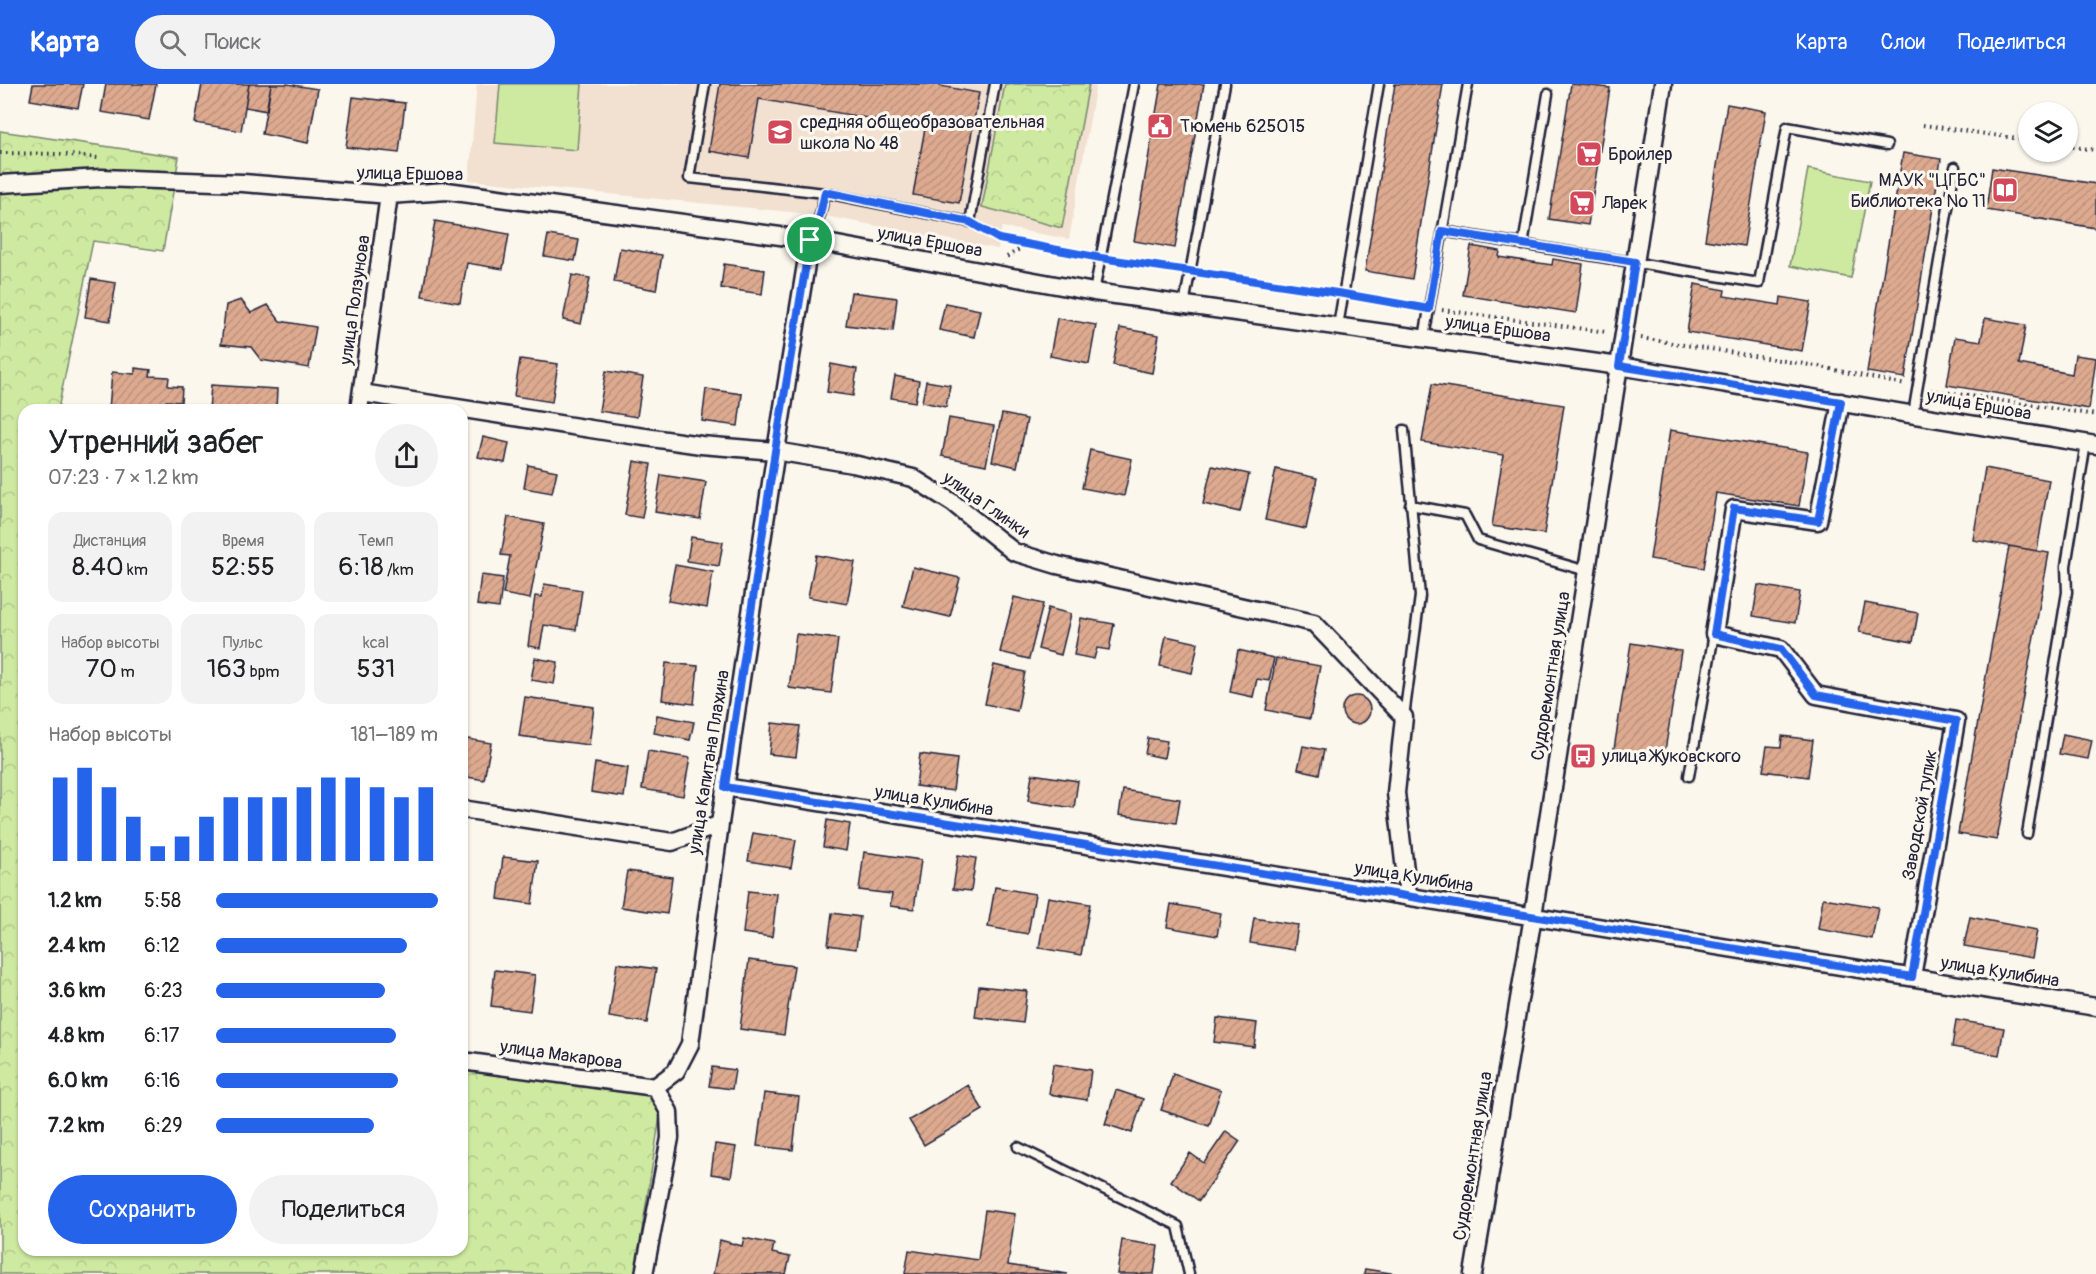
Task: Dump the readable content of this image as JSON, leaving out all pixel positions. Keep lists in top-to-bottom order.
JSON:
{
  "streets": {
    "street": [
      "улица Ершова",
      "улица Ползунова",
      "улица Глинки",
      "Судоремонтная улица",
      "улица Капитана Плахина",
      "улица Кулибина",
      "Заводской тупик",
      "улица Макарова"
    ]
  },
  "crossings": [
    ["улица Ершова", "улица Ползунова"],
    ["улица Ершова", "Судоремонтная улица"],
    ["улица Ершова", "улица Капитана Плахина"],
    ["улица Ползунова", "улица Глинки"],
    ["улица Глинки", "улица Капитана Плахина"],
    ["Судоремонтная улица", "улица Кулибина"],
    ["улица Капитана Плахина", "улица Кулибина"],
    ["улица Капитана Плахина", "улица Макарова"],
    ["улица Кулибина", "Заводской тупик"]
  ],
  "places": {
    "public building": ["Тюмень 625015"],
    "school or university": ["средняя общеобразовательная школа № 48"],
    "supermarket": ["Бройлер", "Ларек"],
    "library": ["МАУК \"ЦГБС\" Библиотека № 11"],
    "bus stop": ["улица Жуковского"]
  },
  "page": {
    "header": "Карта",
    "search": "Поиск",
    "nav": ["Карта", "Слои", "Поделиться"],
    "heading": ["Утренний забег", "07:23 · 7 × 1.2 km"],
    "stats": [
      ["Дистанция", "8.40 km"],
      ["Время", "52:55"],
      ["Темп", "6:18 /km"],
      ["Набор высоты", "70 m"],
      ["Пульс", "163 bpm"],
      ["kcal", "531"]
    ],
    "chart": ["Набор высоты", "181–189 m"],
    "list": [
      {
        "name": "1.2 km",
        "note": "5:58"
      },
      {
        "name": "2.4 km",
        "note": "6:12"
      },
      {
        "name": "3.6 km",
        "note": "6:23"
      },
      {
        "name": "4.8 km",
        "note": "6:17"
      },
      {
        "name": "6.0 km",
        "note": "6:16"
      },
      {
        "name": "7.2 km",
        "note": "6:29"
      }
    ],
    "buttons": ["Сохранить", "Поделиться"]
  }
}
